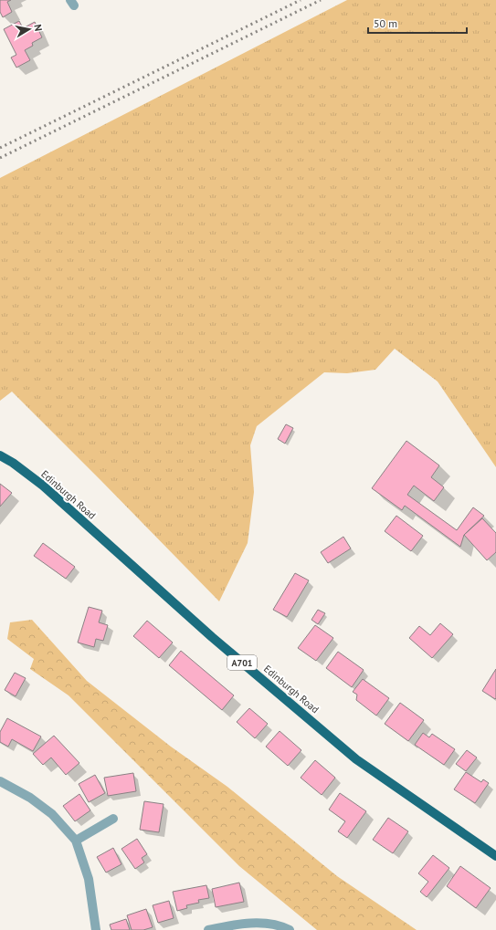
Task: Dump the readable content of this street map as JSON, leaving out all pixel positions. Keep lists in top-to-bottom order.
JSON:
{
  "streets": {
    "main road": ["Edinburgh Road", "A701"]
  },
  "scale_bar": "50 m",
  "north": "right"
}
